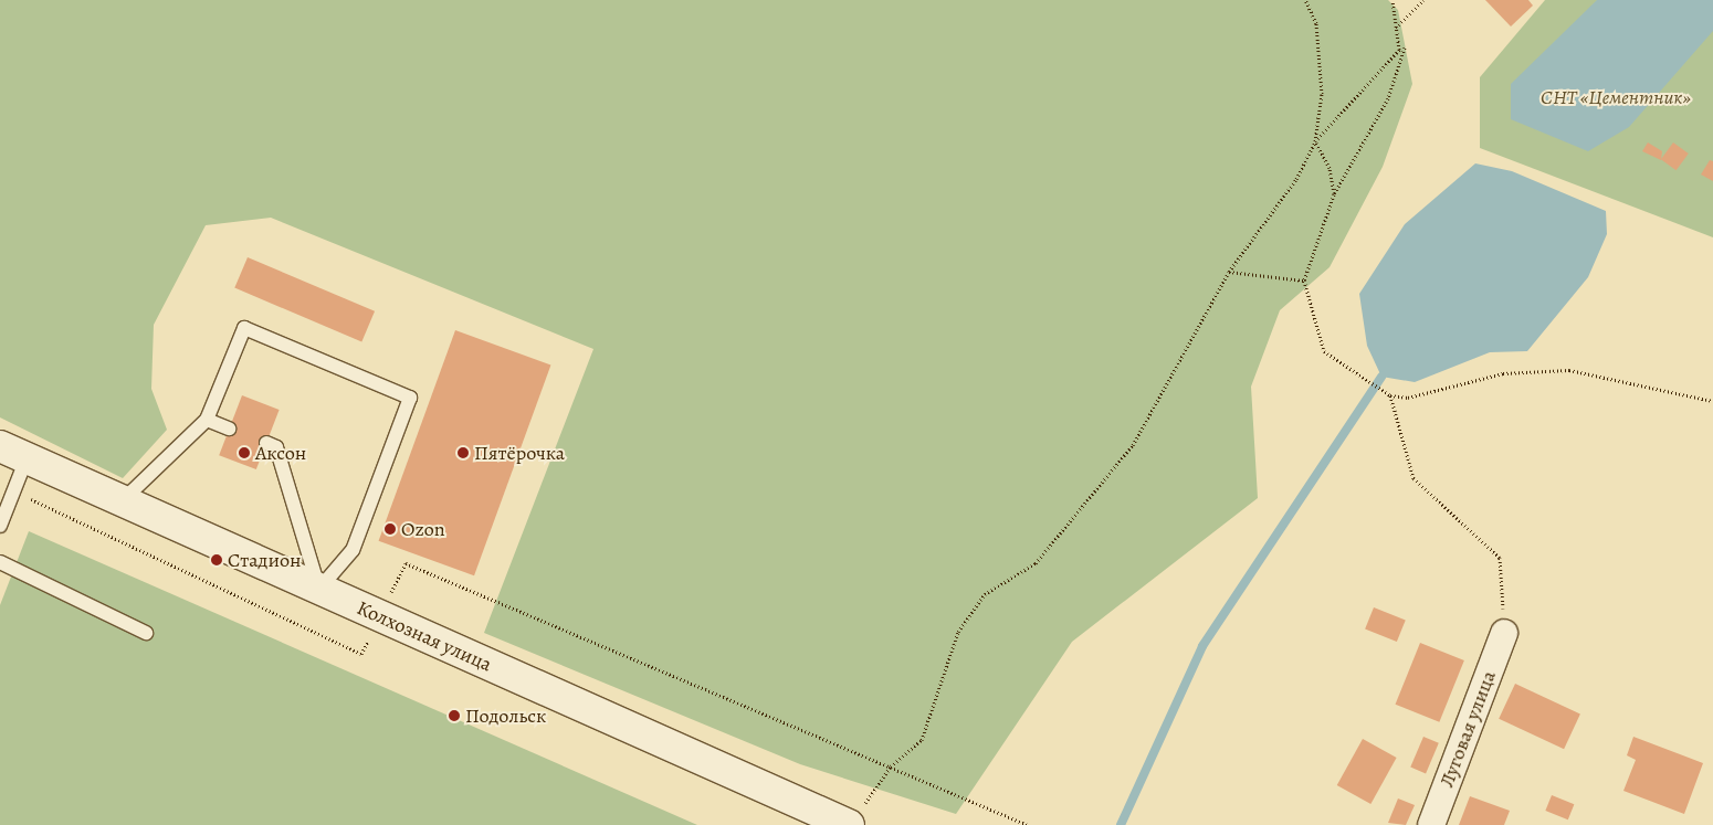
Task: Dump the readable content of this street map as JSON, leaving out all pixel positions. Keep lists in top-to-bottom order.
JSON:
{
  "streets": {
    "street": ["Колхозная улица", "Луговая улица"]
  },
  "parks": ["СНТ «Цементник»"],
  "places": [
    "Аксон",
    "Пятёрочка",
    "Ozon",
    "Стадион",
    "Подольск"
  ]
}
